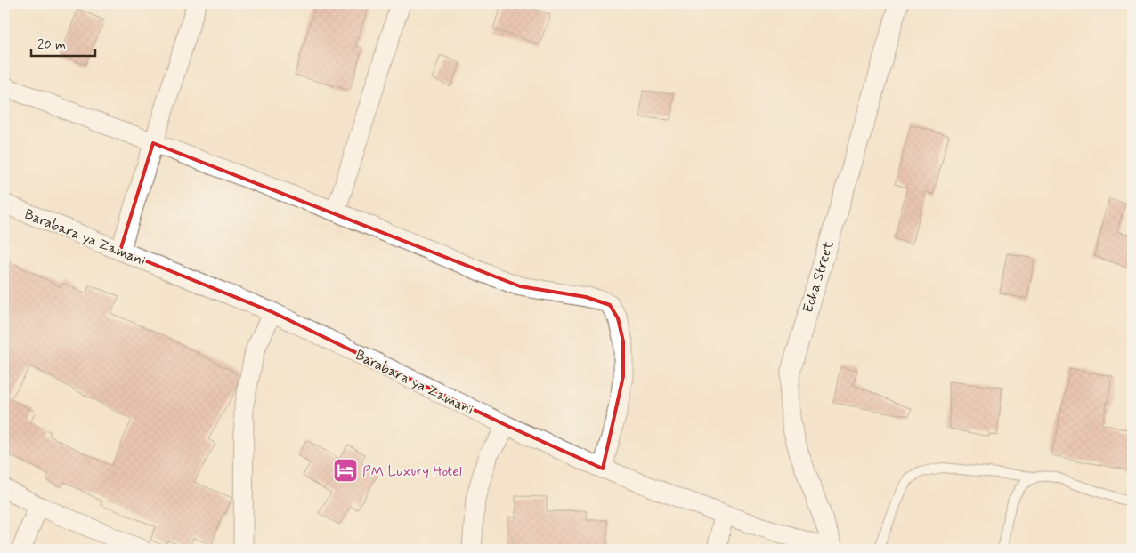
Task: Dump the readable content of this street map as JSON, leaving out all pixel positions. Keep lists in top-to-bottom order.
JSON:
{
  "streets": {
    "street": ["Barabara ya Zamani", "Echa Street"]
  },
  "crossings": [
    ["Barabara ya Zamani", "Echa Street"]
  ],
  "places": {
    "hotel": ["PM Luxury Hotel"]
  },
  "scale_bar": "20 m"
}
